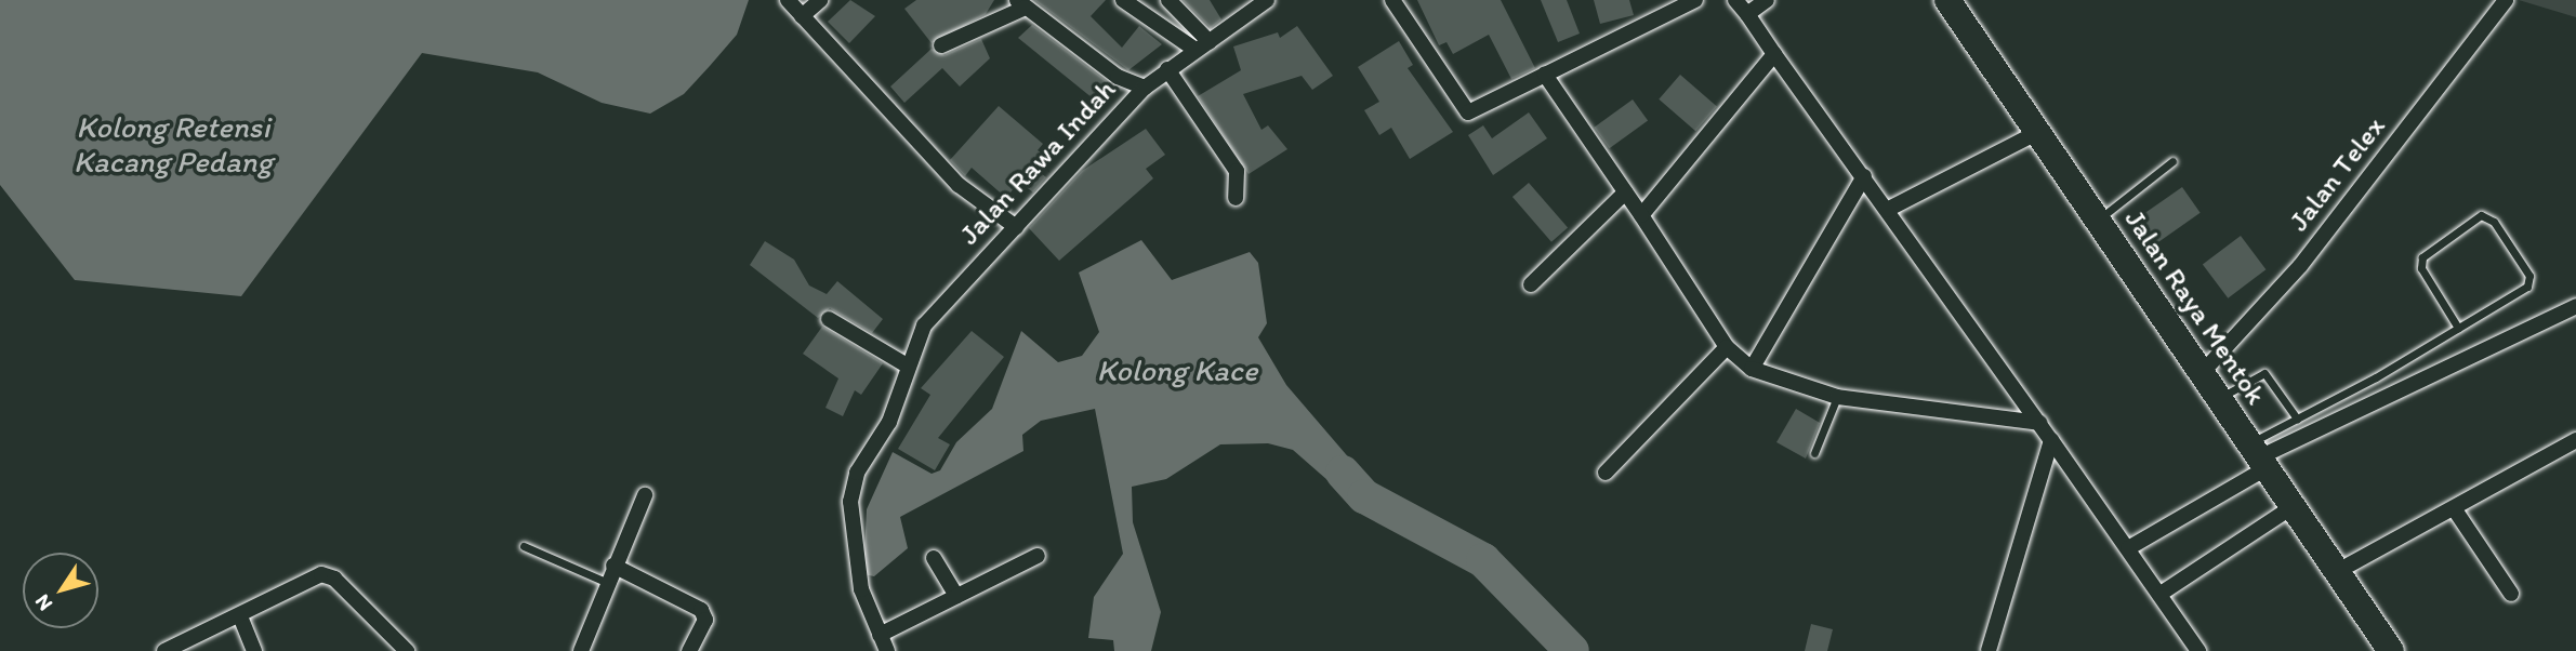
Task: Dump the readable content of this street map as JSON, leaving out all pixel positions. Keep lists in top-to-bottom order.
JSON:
{
  "streets": {
    "highway": ["Jalan Raya Mentok"],
    "street": ["Jalan Rawa Indah", "Jalan Telex"]
  },
  "crossings": [
    ["Jalan Telex", "Jalan Raya Mentok"]
  ],
  "water": ["Kolong Retensi Kacang Pedang", "Kolong Kace"],
  "north": "bottom left"
}
